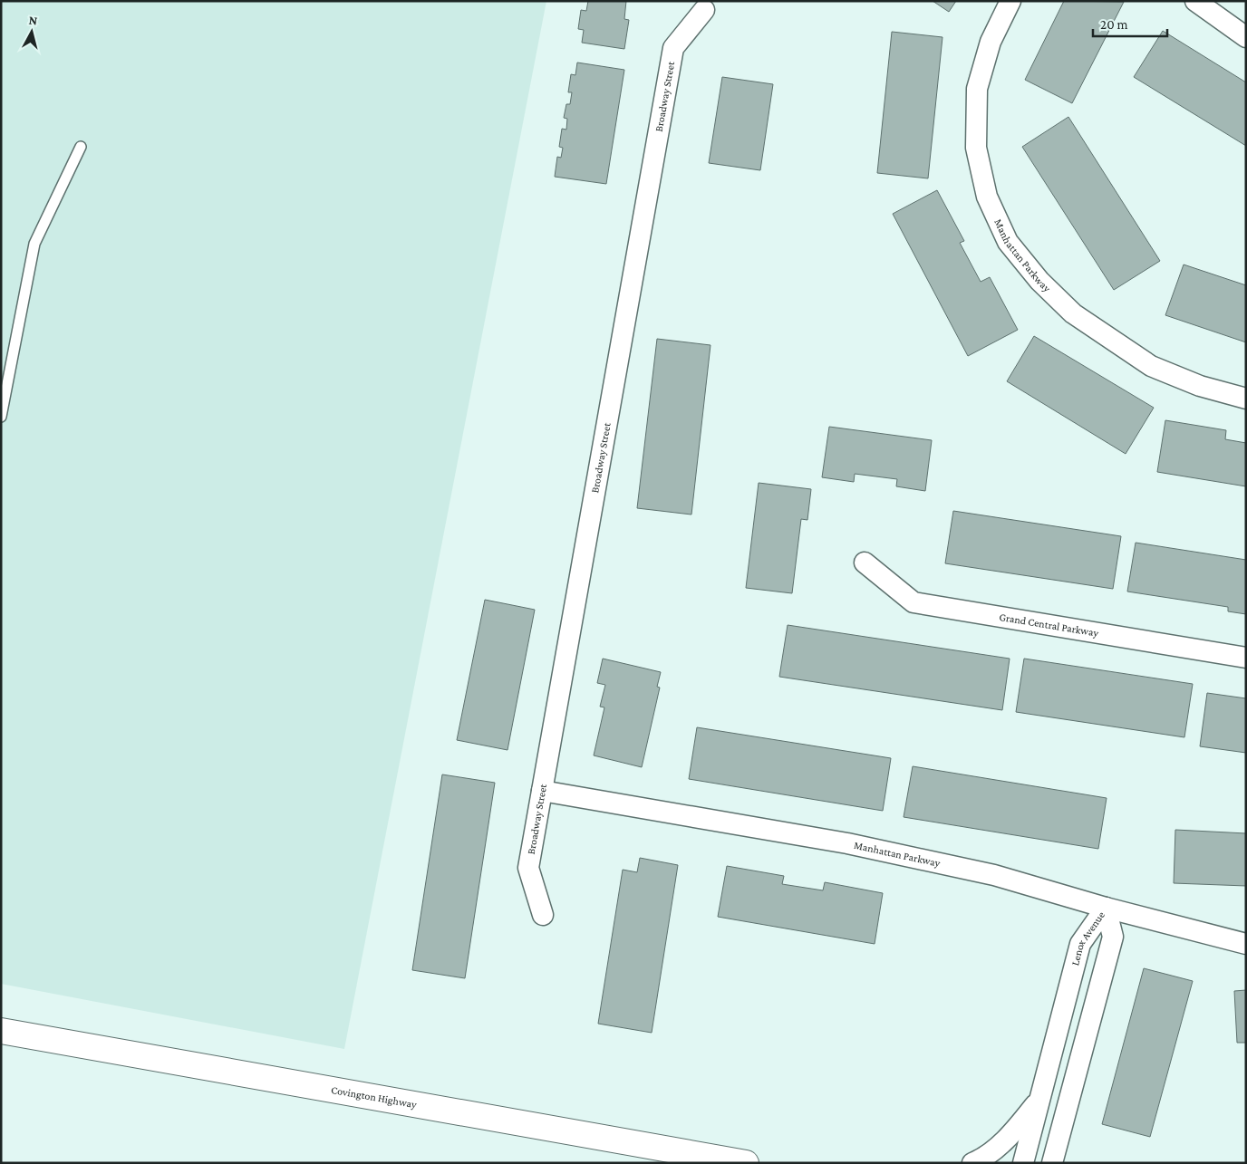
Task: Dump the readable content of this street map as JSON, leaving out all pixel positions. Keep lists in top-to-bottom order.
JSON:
{
  "streets": {
    "main road": ["Covington Highway"],
    "street": [
      "Broadway Street",
      "Manhattan Parkway",
      "Grand Central Parkway",
      "Lenox Avenue"
    ]
  },
  "crossings": [
    ["Broadway Street", "Manhattan Parkway"],
    ["Manhattan Parkway", "Lenox Avenue"]
  ],
  "scale_bar": "20 m",
  "north": "top"
}
